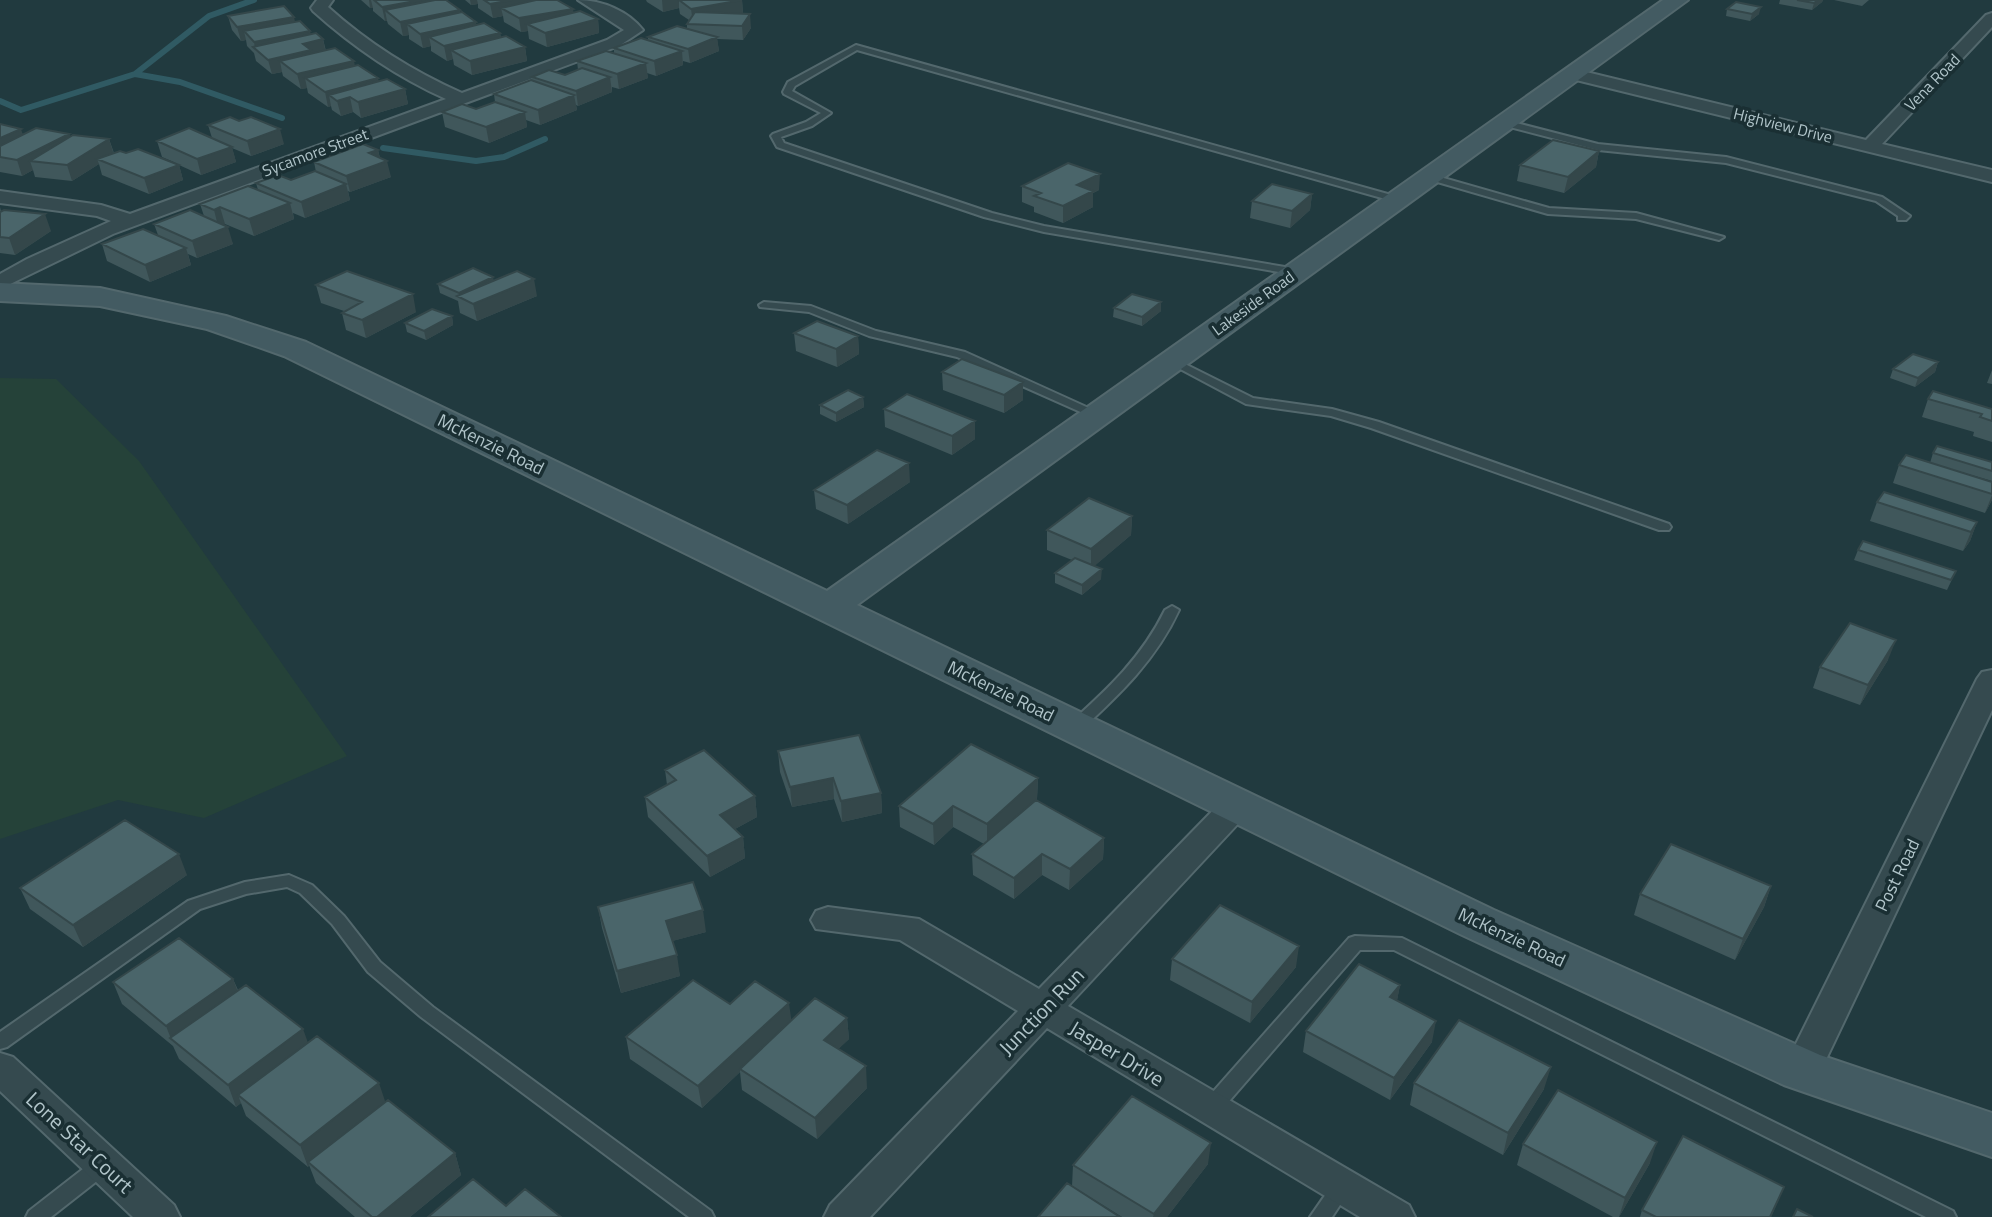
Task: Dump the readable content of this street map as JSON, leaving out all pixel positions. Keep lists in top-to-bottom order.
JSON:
{
  "streets": {
    "street": [
      "Vena Road",
      "Highview Drive",
      "Sycamore Street",
      "Lakeside Road",
      "McKenzie Road",
      "Post Road",
      "Junction Run",
      "Jasper Drive",
      "Lone Star Court"
    ]
  },
  "crossings": [
    ["Vena Road", "Highview Drive"],
    ["Highview Drive", "Lakeside Road"],
    ["Lakeside Road", "McKenzie Road"],
    ["McKenzie Road", "Post Road"],
    ["McKenzie Road", "Junction Run"],
    ["Junction Run", "Jasper Drive"]
  ]
}
